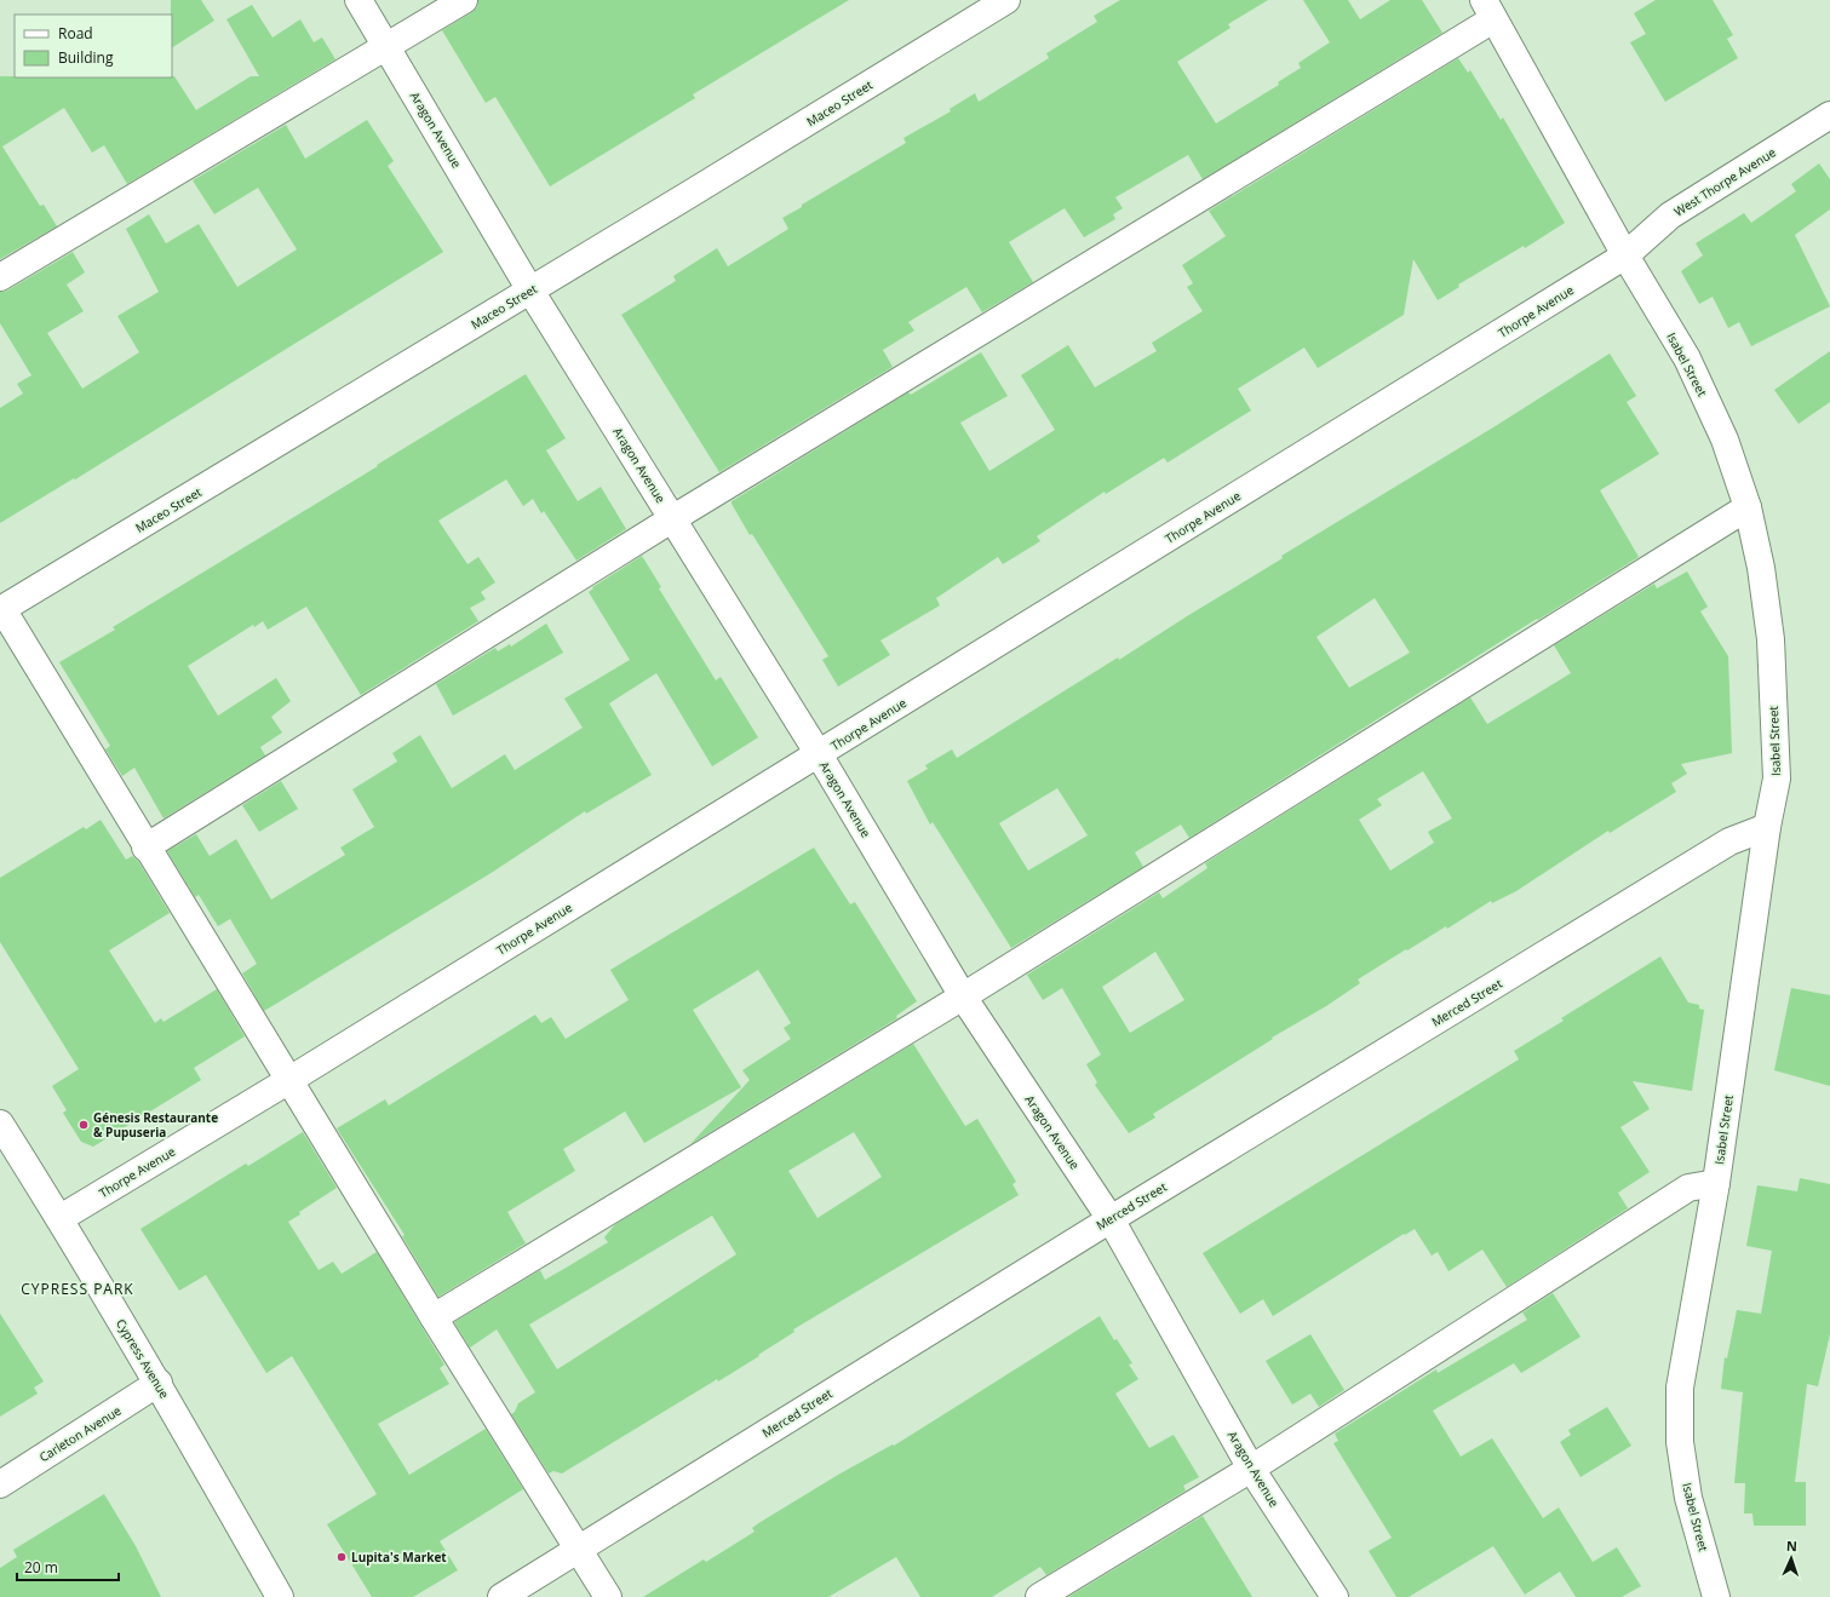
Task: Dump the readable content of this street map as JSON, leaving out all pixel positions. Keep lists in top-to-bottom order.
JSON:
{
  "streets": {
    "street": [
      "Maceo Street",
      "Aragon Avenue",
      "West Thorpe Avenue",
      "Thorpe Avenue",
      "Isabel Street",
      "Merced Street",
      "Cypress Avenue",
      "Carleton Avenue"
    ]
  },
  "crossings": [
    ["Maceo Street", "Aragon Avenue"],
    ["Aragon Avenue", "Thorpe Avenue"],
    ["Aragon Avenue", "Merced Street"],
    ["West Thorpe Avenue", "Thorpe Avenue"],
    ["West Thorpe Avenue", "Isabel Street"],
    ["Thorpe Avenue", "Isabel Street"],
    ["Thorpe Avenue", "Cypress Avenue"],
    ["Isabel Street", "Merced Street"],
    ["Cypress Avenue", "Carleton Avenue"]
  ],
  "districts": ["CYPRESS PARK"],
  "places": ["Génesis Restaurante & Pupuseria", "Lupita's Market"],
  "legend": ["Road", "Building"],
  "scale_bar": "20 m",
  "north": "top"
}
